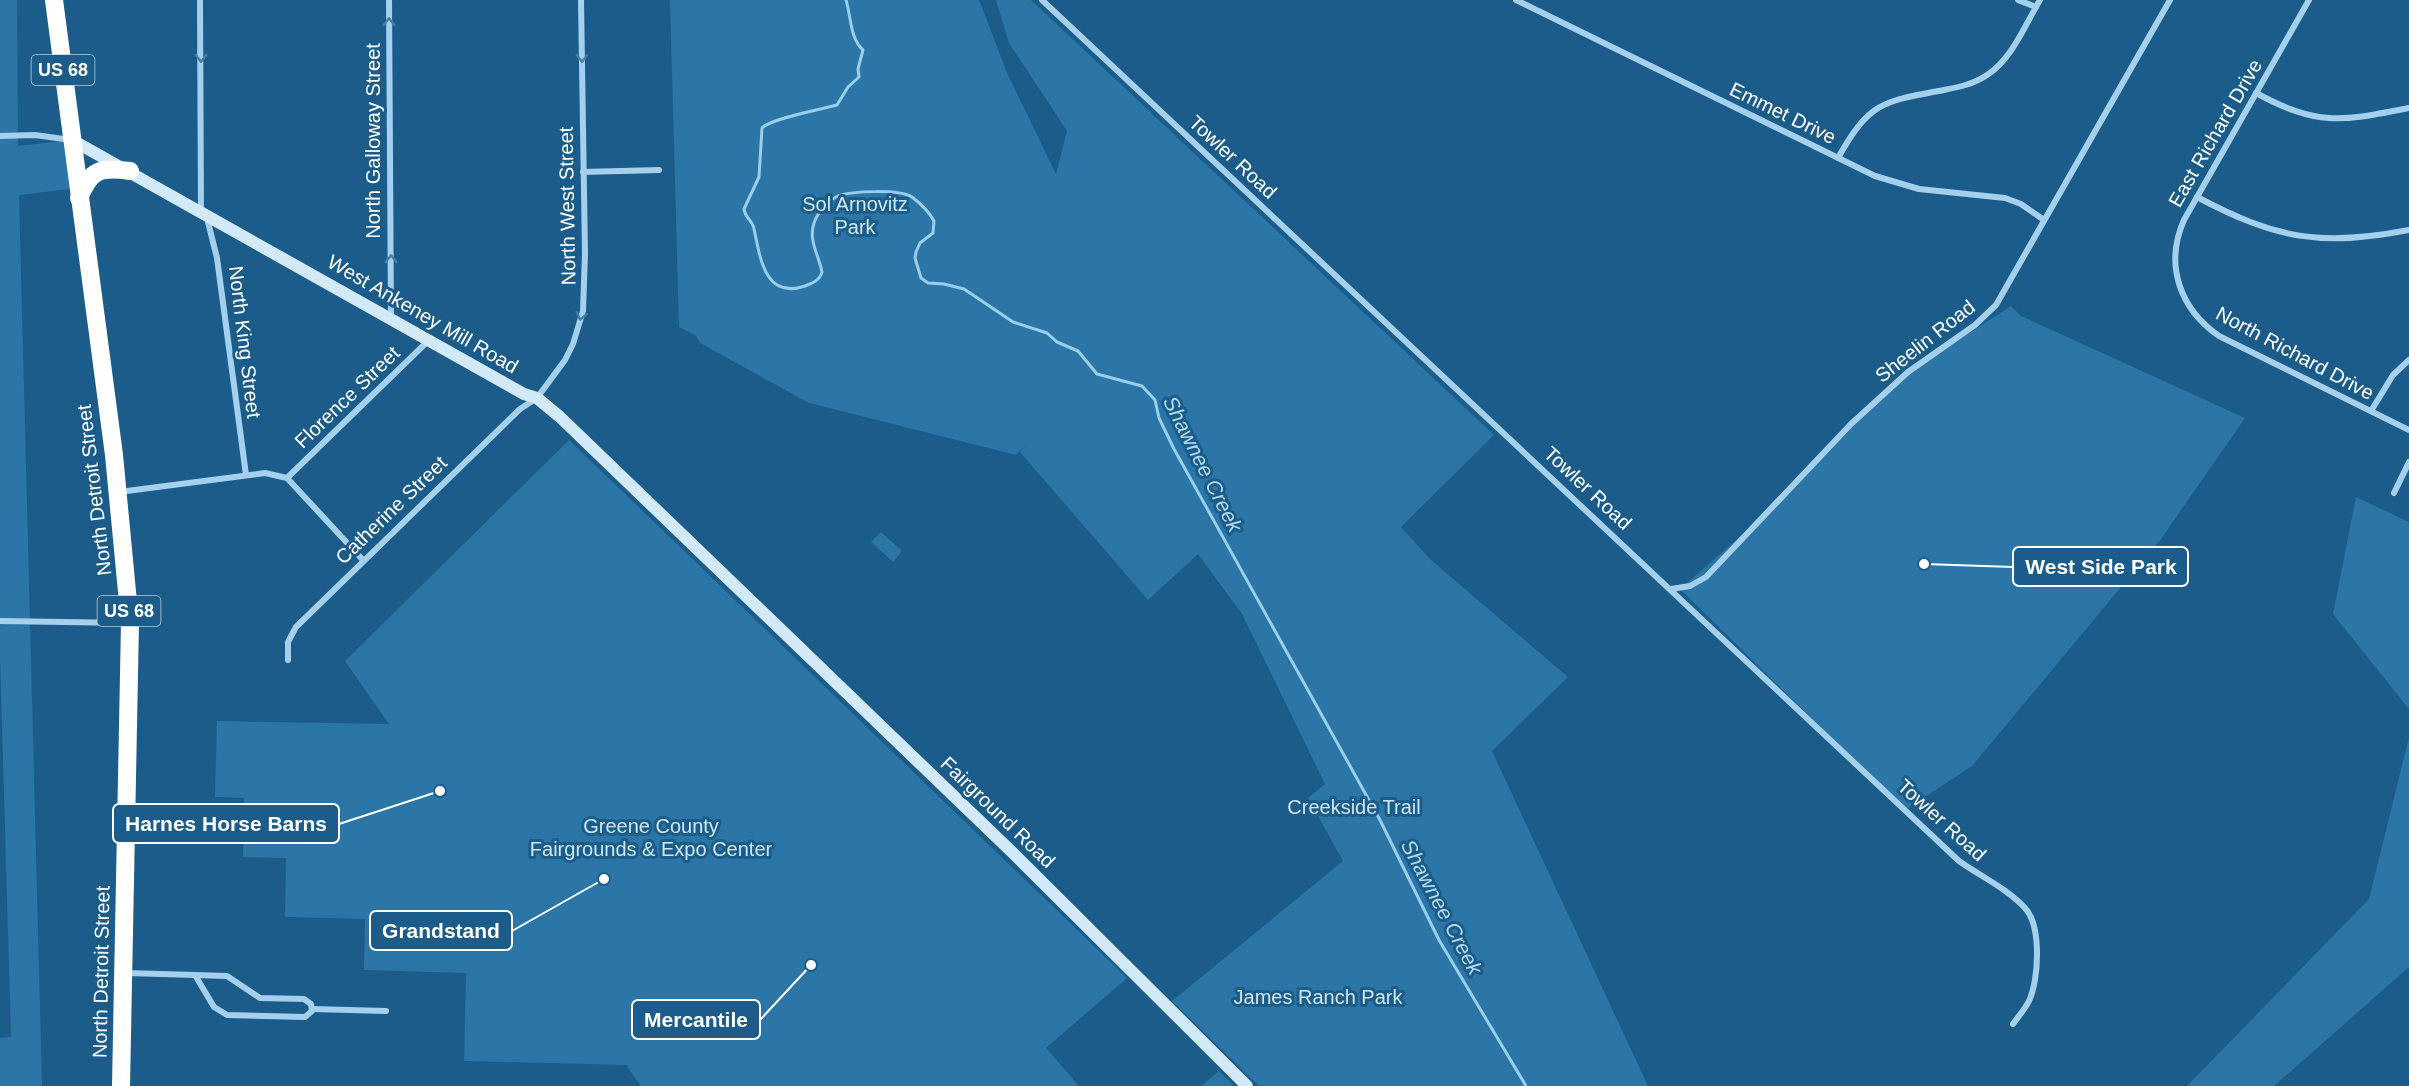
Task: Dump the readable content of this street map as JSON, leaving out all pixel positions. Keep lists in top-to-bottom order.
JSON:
{
  "streets": {
    "highway": ["US 68", "North Detroit Street"],
    "street": [
      "Emmet Drive",
      "East Richard Drive",
      "North Galloway Street",
      "Towler Road",
      "North West Street",
      "West Ankeney Mill Road",
      "Sheelin Road",
      "North King Street",
      "North Richard Drive",
      "Florence Street",
      "Catherine Street",
      "Fairground Road"
    ]
  },
  "crossings": [
    ["Emmet Drive", "Sheelin Road"],
    ["East Richard Drive", "North Richard Drive"],
    ["North Galloway Street", "West Ankeney Mill Road"],
    ["Towler Road", "Sheelin Road"],
    ["North West Street", "West Ankeney Mill Road"],
    ["North West Street", "Catherine Street"],
    ["West Ankeney Mill Road", "North King Street"],
    ["West Ankeney Mill Road", "Florence Street"],
    ["West Ankeney Mill Road", "North Detroit Street"],
    ["West Ankeney Mill Road", "Catherine Street"],
    ["West Ankeney Mill Road", "Fairground Road"]
  ],
  "one_way": ["North Galloway Street", "North West Street", "North King Street"],
  "water": ["Shawnee Creek"],
  "parks": [
    "Sol Arnovitz Park",
    "Creekside Trail",
    "Greene County Fairgrounds & Expo Center",
    "James Ranch Park"
  ],
  "places": [
    "West Side Park",
    "Harnes Horse Barns",
    "Grandstand",
    "Mercantile"
  ]
}
